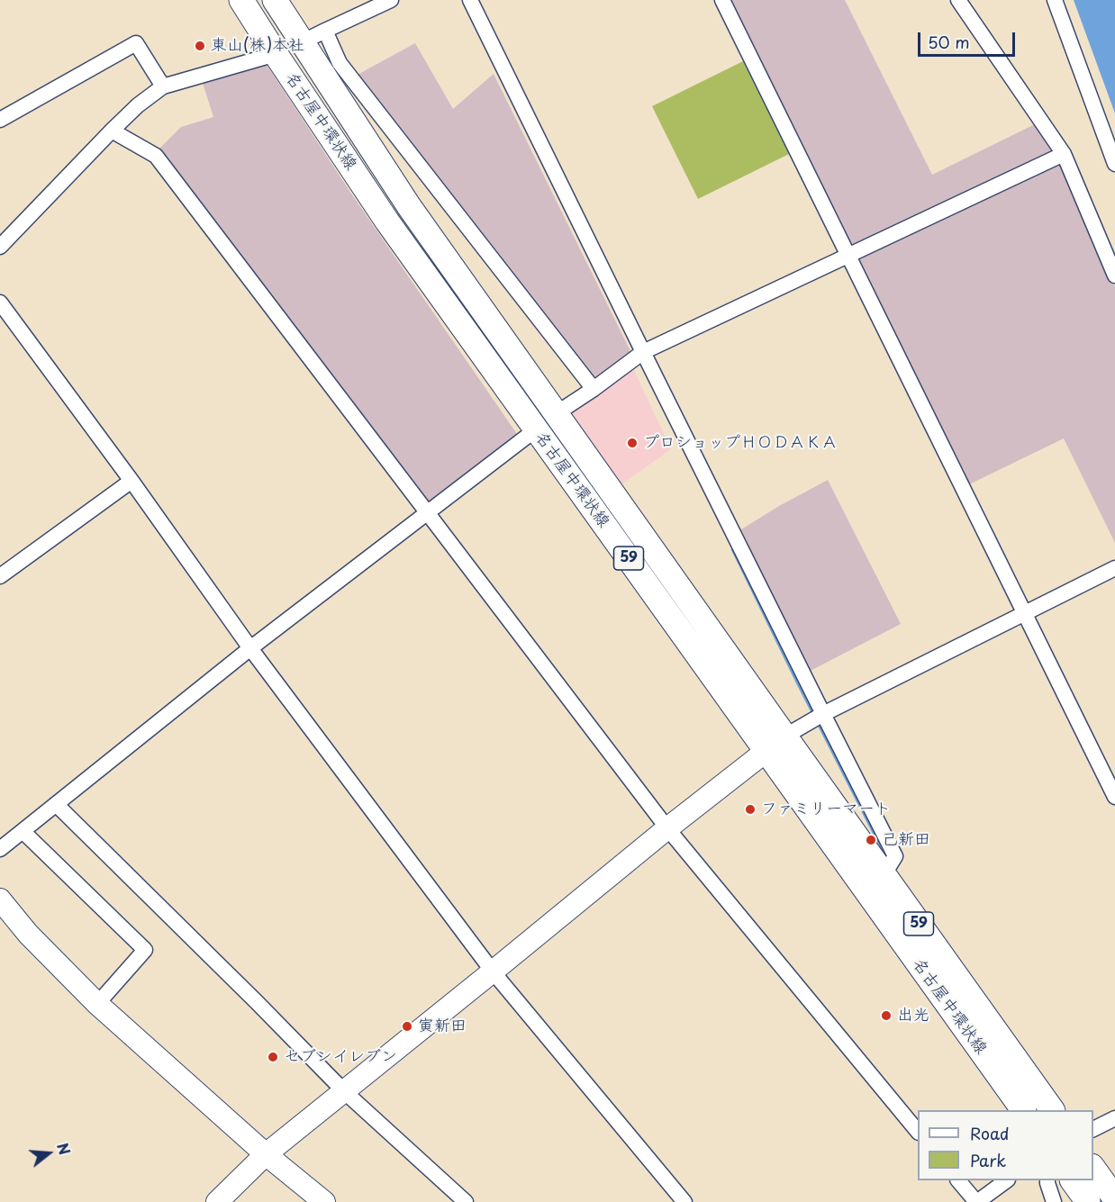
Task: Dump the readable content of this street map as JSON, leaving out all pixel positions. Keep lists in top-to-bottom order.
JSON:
{
  "streets": {
    "main road": ["名古屋中環状線", "59"]
  },
  "places": [
    "東山(株)本社",
    "プロショップＨＯＤＡＫＡ",
    "ファミリーマート",
    "己新田",
    "出光",
    "寅新田",
    "セブンイレブン"
  ],
  "legend": ["Road", "Park"],
  "scale_bar": "50 m",
  "north": "right"
}
